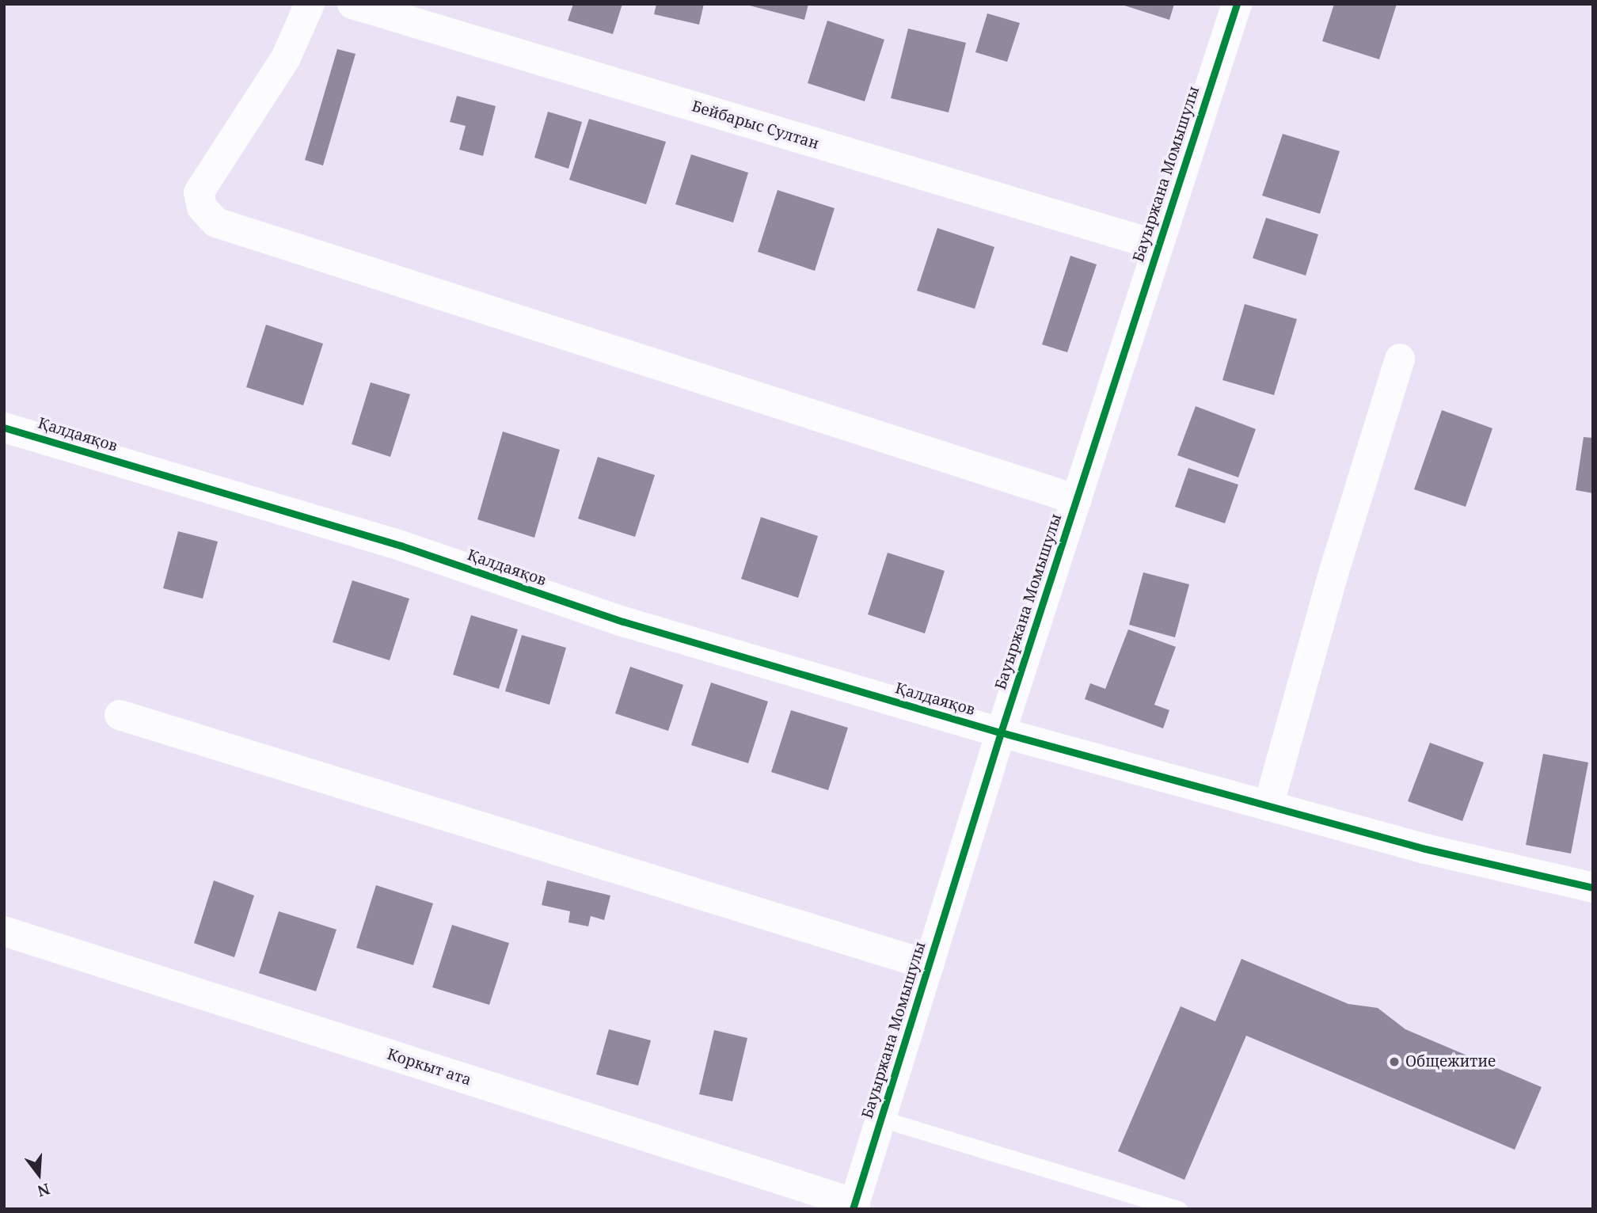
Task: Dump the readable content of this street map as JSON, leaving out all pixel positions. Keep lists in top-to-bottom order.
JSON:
{
  "streets": {
    "street": [
      "Бейбарыс Султан",
      "Бауыржана Момышулы",
      "Қалдаяқов",
      "Коркыт ата"
    ]
  },
  "crossings": [
    ["Бейбарыс Султан", "Бауыржана Момышулы"],
    ["Бауыржана Момышулы", "Қалдаяқов"],
    ["Бауыржана Момышулы", "Коркыт ата"]
  ],
  "places": ["Общежитие"],
  "north": "bottom"
}
